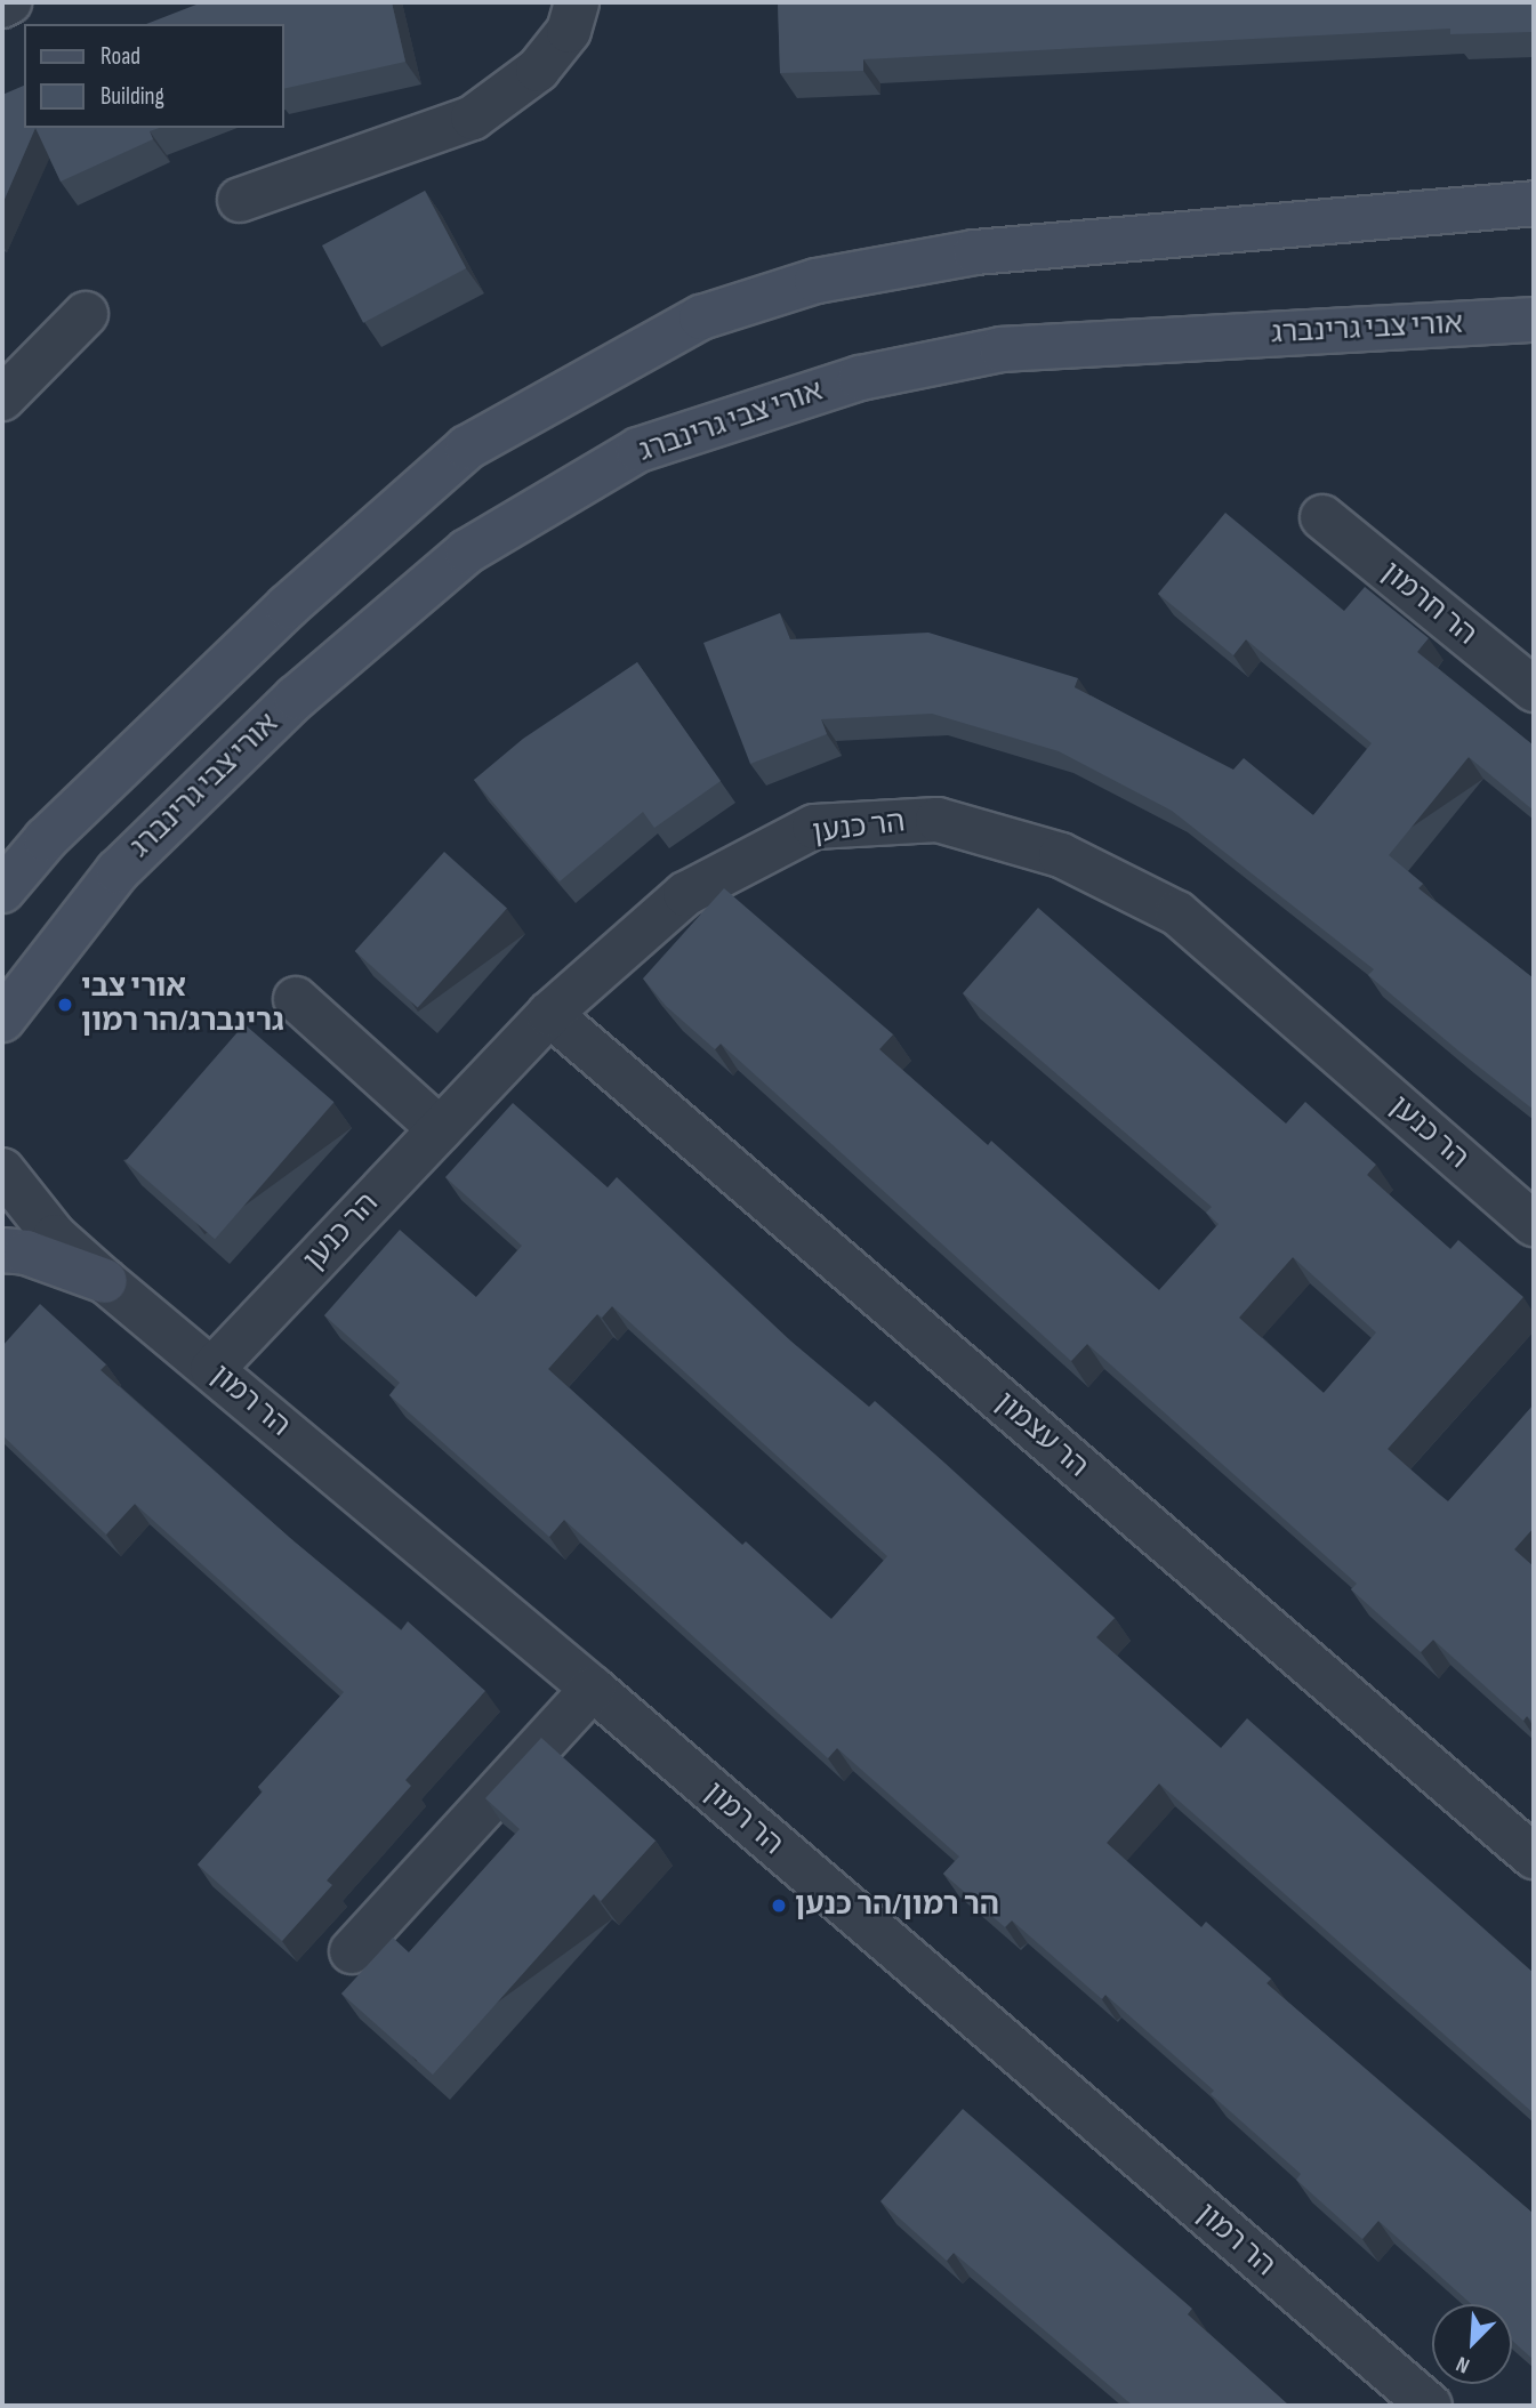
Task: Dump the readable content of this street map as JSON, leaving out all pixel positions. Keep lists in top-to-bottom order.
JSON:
{
  "streets": {
    "main road": ["אורי צבי גרינברג"],
    "street": [
      "הר חרמון",
      "הר כנען",
      "הר רמון",
      "הר עצמון"
    ]
  },
  "crossings": [
    ["הר כנען", "הר רמון"],
    ["הר כנען", "הר עצמון"]
  ],
  "places": ["אורי צבי גרינברג/הר רמון", "הר רמון/הר כנען"],
  "legend": ["Road", "Building"],
  "north": "bottom left"
}
